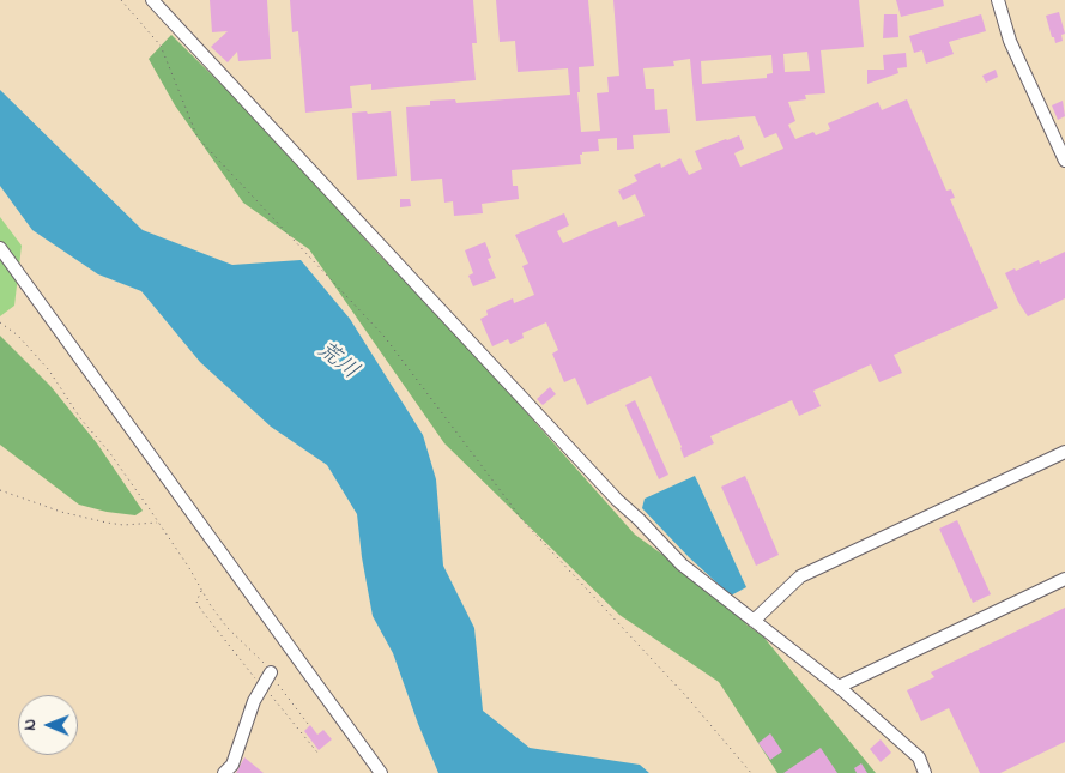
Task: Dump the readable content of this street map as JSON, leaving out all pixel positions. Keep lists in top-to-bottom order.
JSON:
{
  "water": ["荒川"],
  "north": "left"
}
